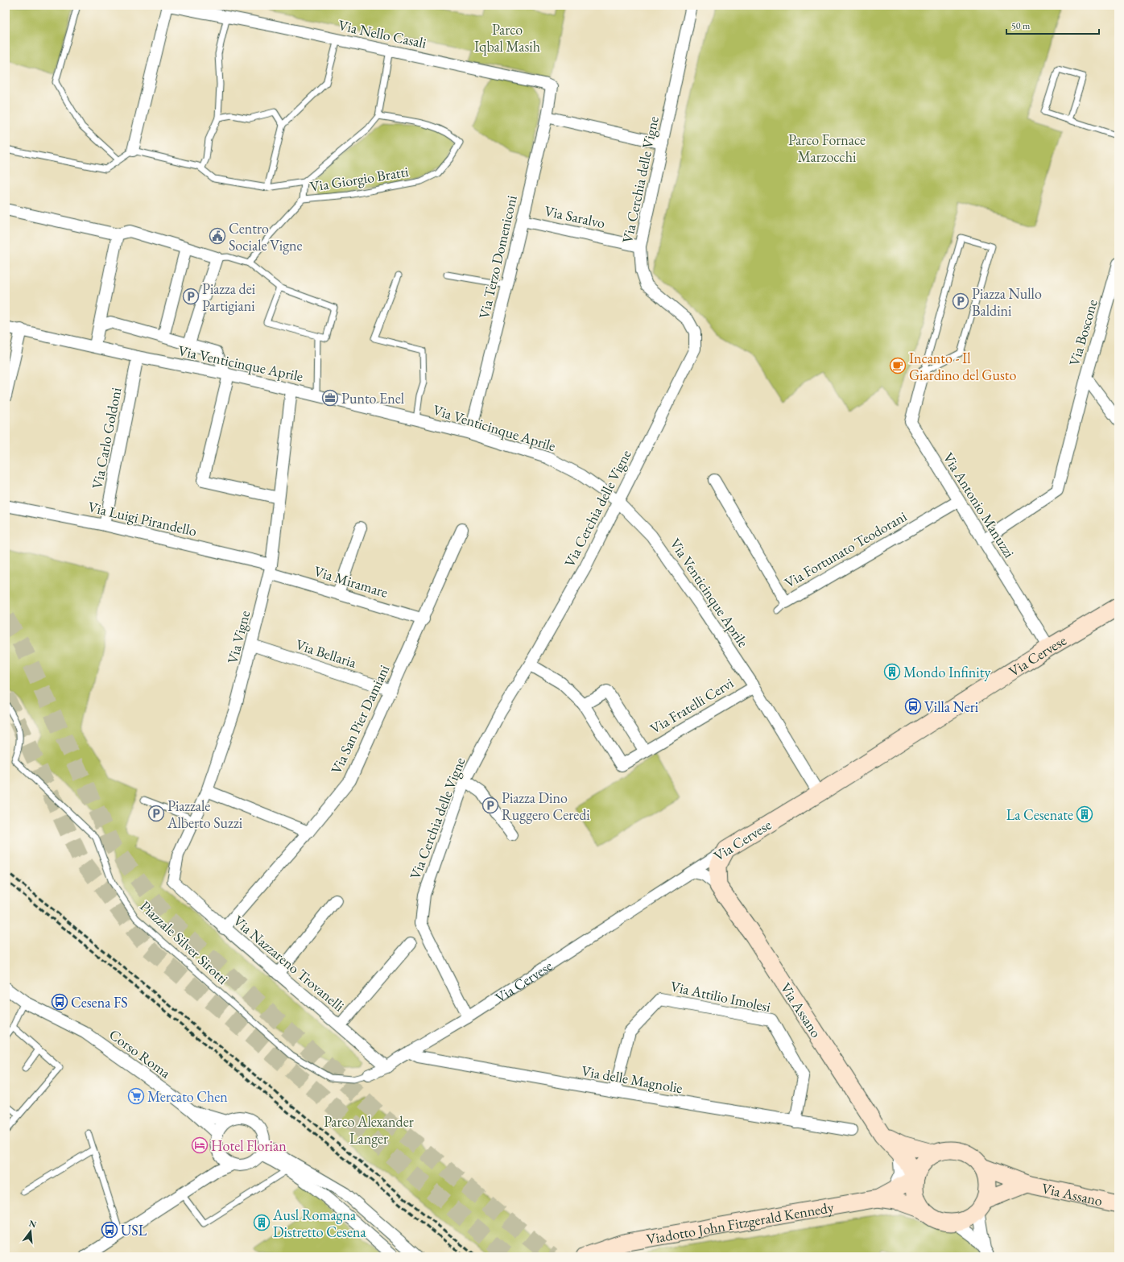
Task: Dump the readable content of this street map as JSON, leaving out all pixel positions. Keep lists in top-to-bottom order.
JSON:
{
  "streets": {
    "street": [
      "Via Nello Casali",
      "Via Cerchia delle Vigne",
      "Via Saralvo",
      "Via Terzo Domeniconi",
      "Via Boscone",
      "Via Venticinque Aprile",
      "Via Carlo Goldoni",
      "Via Antonio Manuzzi",
      "Via Luigi Pirandello",
      "Via Fortunato Teodorani",
      "Via Miramare",
      "Via Vigne",
      "Via Bellaria",
      "Via Cervese",
      "Via Fratelli Cervi",
      "Via San Pier Damiani",
      "Via Nazzareno Trovanelli",
      "Via Attilio Imolesi",
      "Via Assano",
      "Corso Roma",
      "Via delle Magnolie",
      "Viadotto John Fitzgerald Kennedy"
    ],
    "lane": ["Via Giorgio Bratti", "Piazzale Silver Sirotti"]
  },
  "crossings": [
    ["Via Nello Casali", "Via Terzo Domeniconi"],
    ["Via Cerchia delle Vigne", "Via Saralvo"],
    ["Via Cerchia delle Vigne", "Via Venticinque Aprile"],
    ["Via Cerchia delle Vigne", "Via Cervese"],
    ["Via Cerchia delle Vigne", "Via Fratelli Cervi"],
    ["Via Saralvo", "Via Terzo Domeniconi"],
    ["Via Terzo Domeniconi", "Via Venticinque Aprile"],
    ["Via Venticinque Aprile", "Via Carlo Goldoni"],
    ["Via Venticinque Aprile", "Via Vigne"],
    ["Via Venticinque Aprile", "Via Cervese"],
    ["Via Venticinque Aprile", "Via Fratelli Cervi"],
    ["Via Carlo Goldoni", "Via Luigi Pirandello"],
    ["Via Antonio Manuzzi", "Via Fortunato Teodorani"],
    ["Via Antonio Manuzzi", "Via Cervese"],
    ["Via Luigi Pirandello", "Via Miramare"],
    ["Via Luigi Pirandello", "Via Vigne"],
    ["Via Miramare", "Via Vigne"],
    ["Via Miramare", "Via San Pier Damiani"],
    ["Via Vigne", "Via Bellaria"],
    ["Via Vigne", "Via Nazzareno Trovanelli"],
    ["Via Bellaria", "Via San Pier Damiani"],
    ["Via Cervese", "Piazzale Silver Sirotti"],
    ["Via Cervese", "Via Nazzareno Trovanelli"],
    ["Via Cervese", "Via Assano"],
    ["Via Cervese", "Via delle Magnolie"],
    ["Via San Pier Damiani", "Via Nazzareno Trovanelli"],
    ["Via Attilio Imolesi", "Via delle Magnolie"],
    ["Via Assano", "Viadotto John Fitzgerald Kennedy"]
  ],
  "parks": ["Parco Iqbal Masih", "Parco Fornace Marzocchi", "Parco Alexander Langer"],
  "places": {
    "public building": ["Centro Sociale Vigne"],
    "parking": [
      "Piazza dei Partigiani",
      "Piazza Nullo Baldini",
      "Piazza Dino Ruggero Ceredi",
      "Piazzale Alberto Suzzi"
    ],
    "cafe": ["Incanto - Il Giardino del Gusto"],
    "office": ["Punto Enel"],
    "building": ["Mondo Infinity", "La Cesenate", "Ausl Romagna Distretto Cesena"],
    "bus stop": ["Villa Neri", "Cesena FS", "USL"],
    "supermarket": ["Mercato Chen"],
    "hotel": ["Hotel Florian"]
  },
  "scale_bar": "50 m",
  "north": "top"
}
